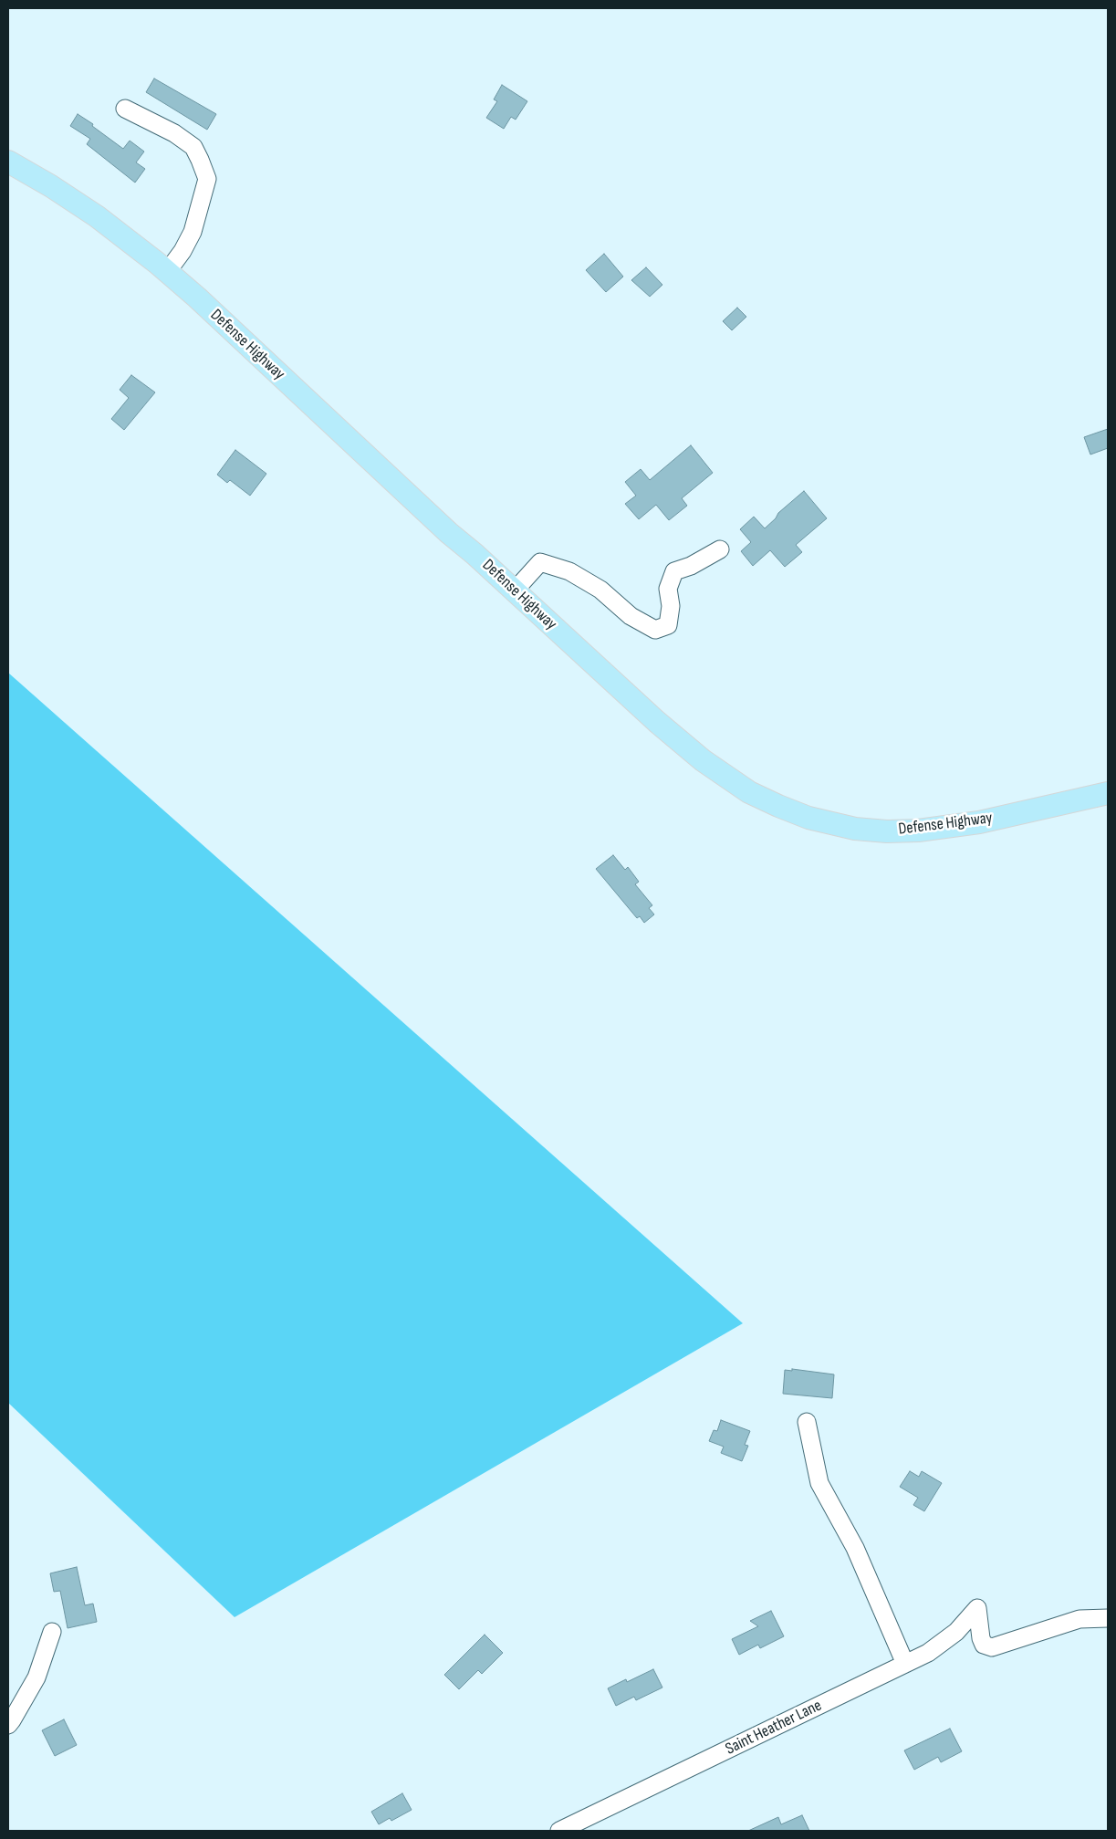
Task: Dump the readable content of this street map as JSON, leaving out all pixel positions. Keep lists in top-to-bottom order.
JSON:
{
  "streets": {
    "main road": ["Defense Highway"],
    "street": ["Saint Heather Lane"]
  }
}
